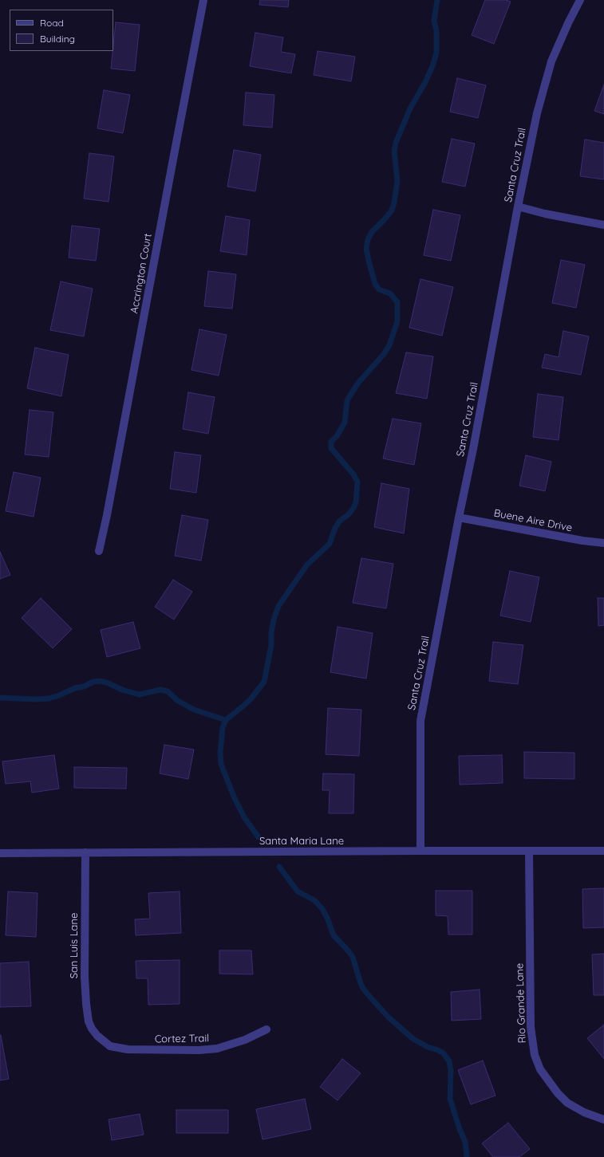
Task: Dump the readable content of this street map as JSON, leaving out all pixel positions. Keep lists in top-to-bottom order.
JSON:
{
  "streets": {
    "street": [
      "Santa Cruz Trail",
      "Accrington Court",
      "Buene Aire Drive",
      "Santa Maria Lane",
      "San Luis Lane",
      "Rio Grande Lane",
      "Cortez Trail"
    ]
  },
  "crossings": [
    ["Santa Cruz Trail", "Buene Aire Drive"],
    ["Santa Cruz Trail", "Santa Maria Lane"],
    ["Santa Maria Lane", "San Luis Lane"],
    ["Santa Maria Lane", "Rio Grande Lane"],
    ["San Luis Lane", "Cortez Trail"]
  ],
  "legend": ["Road", "Building"]
}
